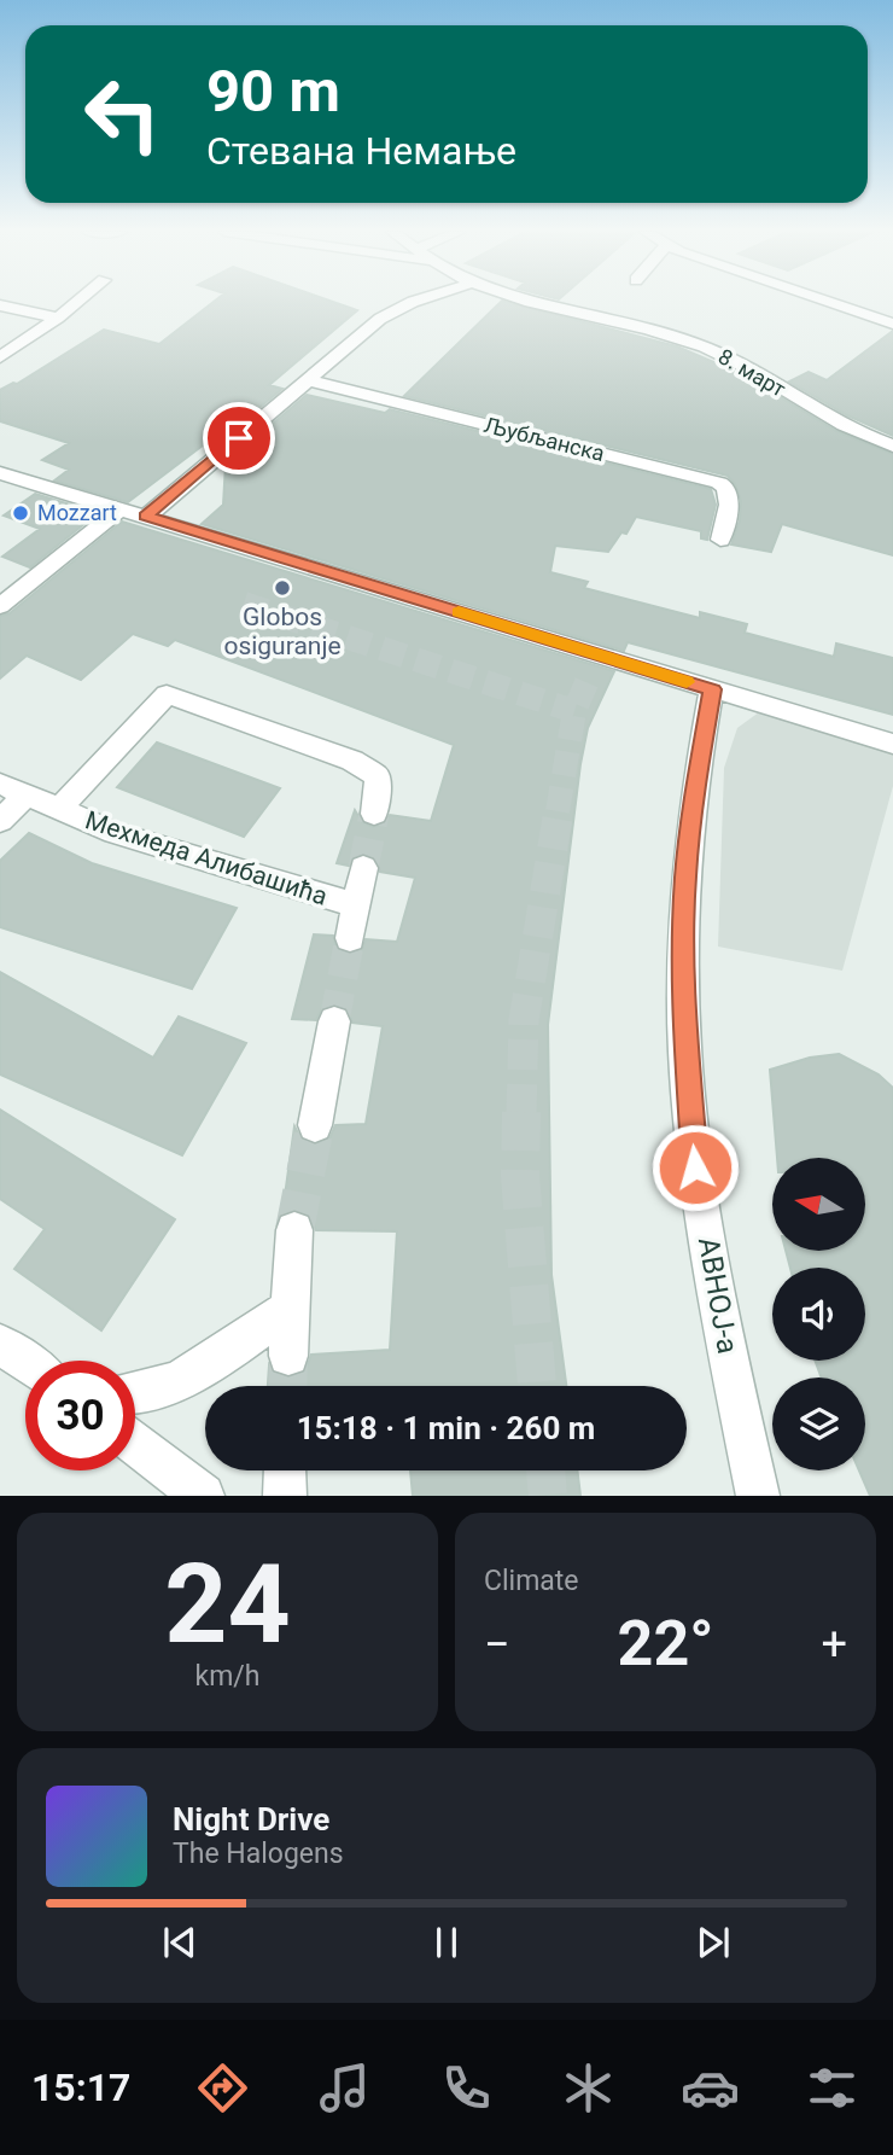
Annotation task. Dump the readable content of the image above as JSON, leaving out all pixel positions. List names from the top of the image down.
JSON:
{
  "streets": {
    "street": [
      "8. март",
      "Љубљанска",
      "Мехмеда Алибашића",
      "АВНОЈ-а"
    ]
  },
  "places": ["Mozzart", "Globos osiguranje"],
  "north": "left",
  "page": {
    "turn": ["90 m", "Стевана Немање"],
    "limit": "30",
    "trip": "15:18 · 1 min · 260 m",
    "tile": [
      ["24", "km/h"],
      "Climate"
    ],
    "heat": ["−", "22°", "+"],
    "song": ["Night Drive", "The Halogens"],
    "tabs": "15:17"
  }
}
